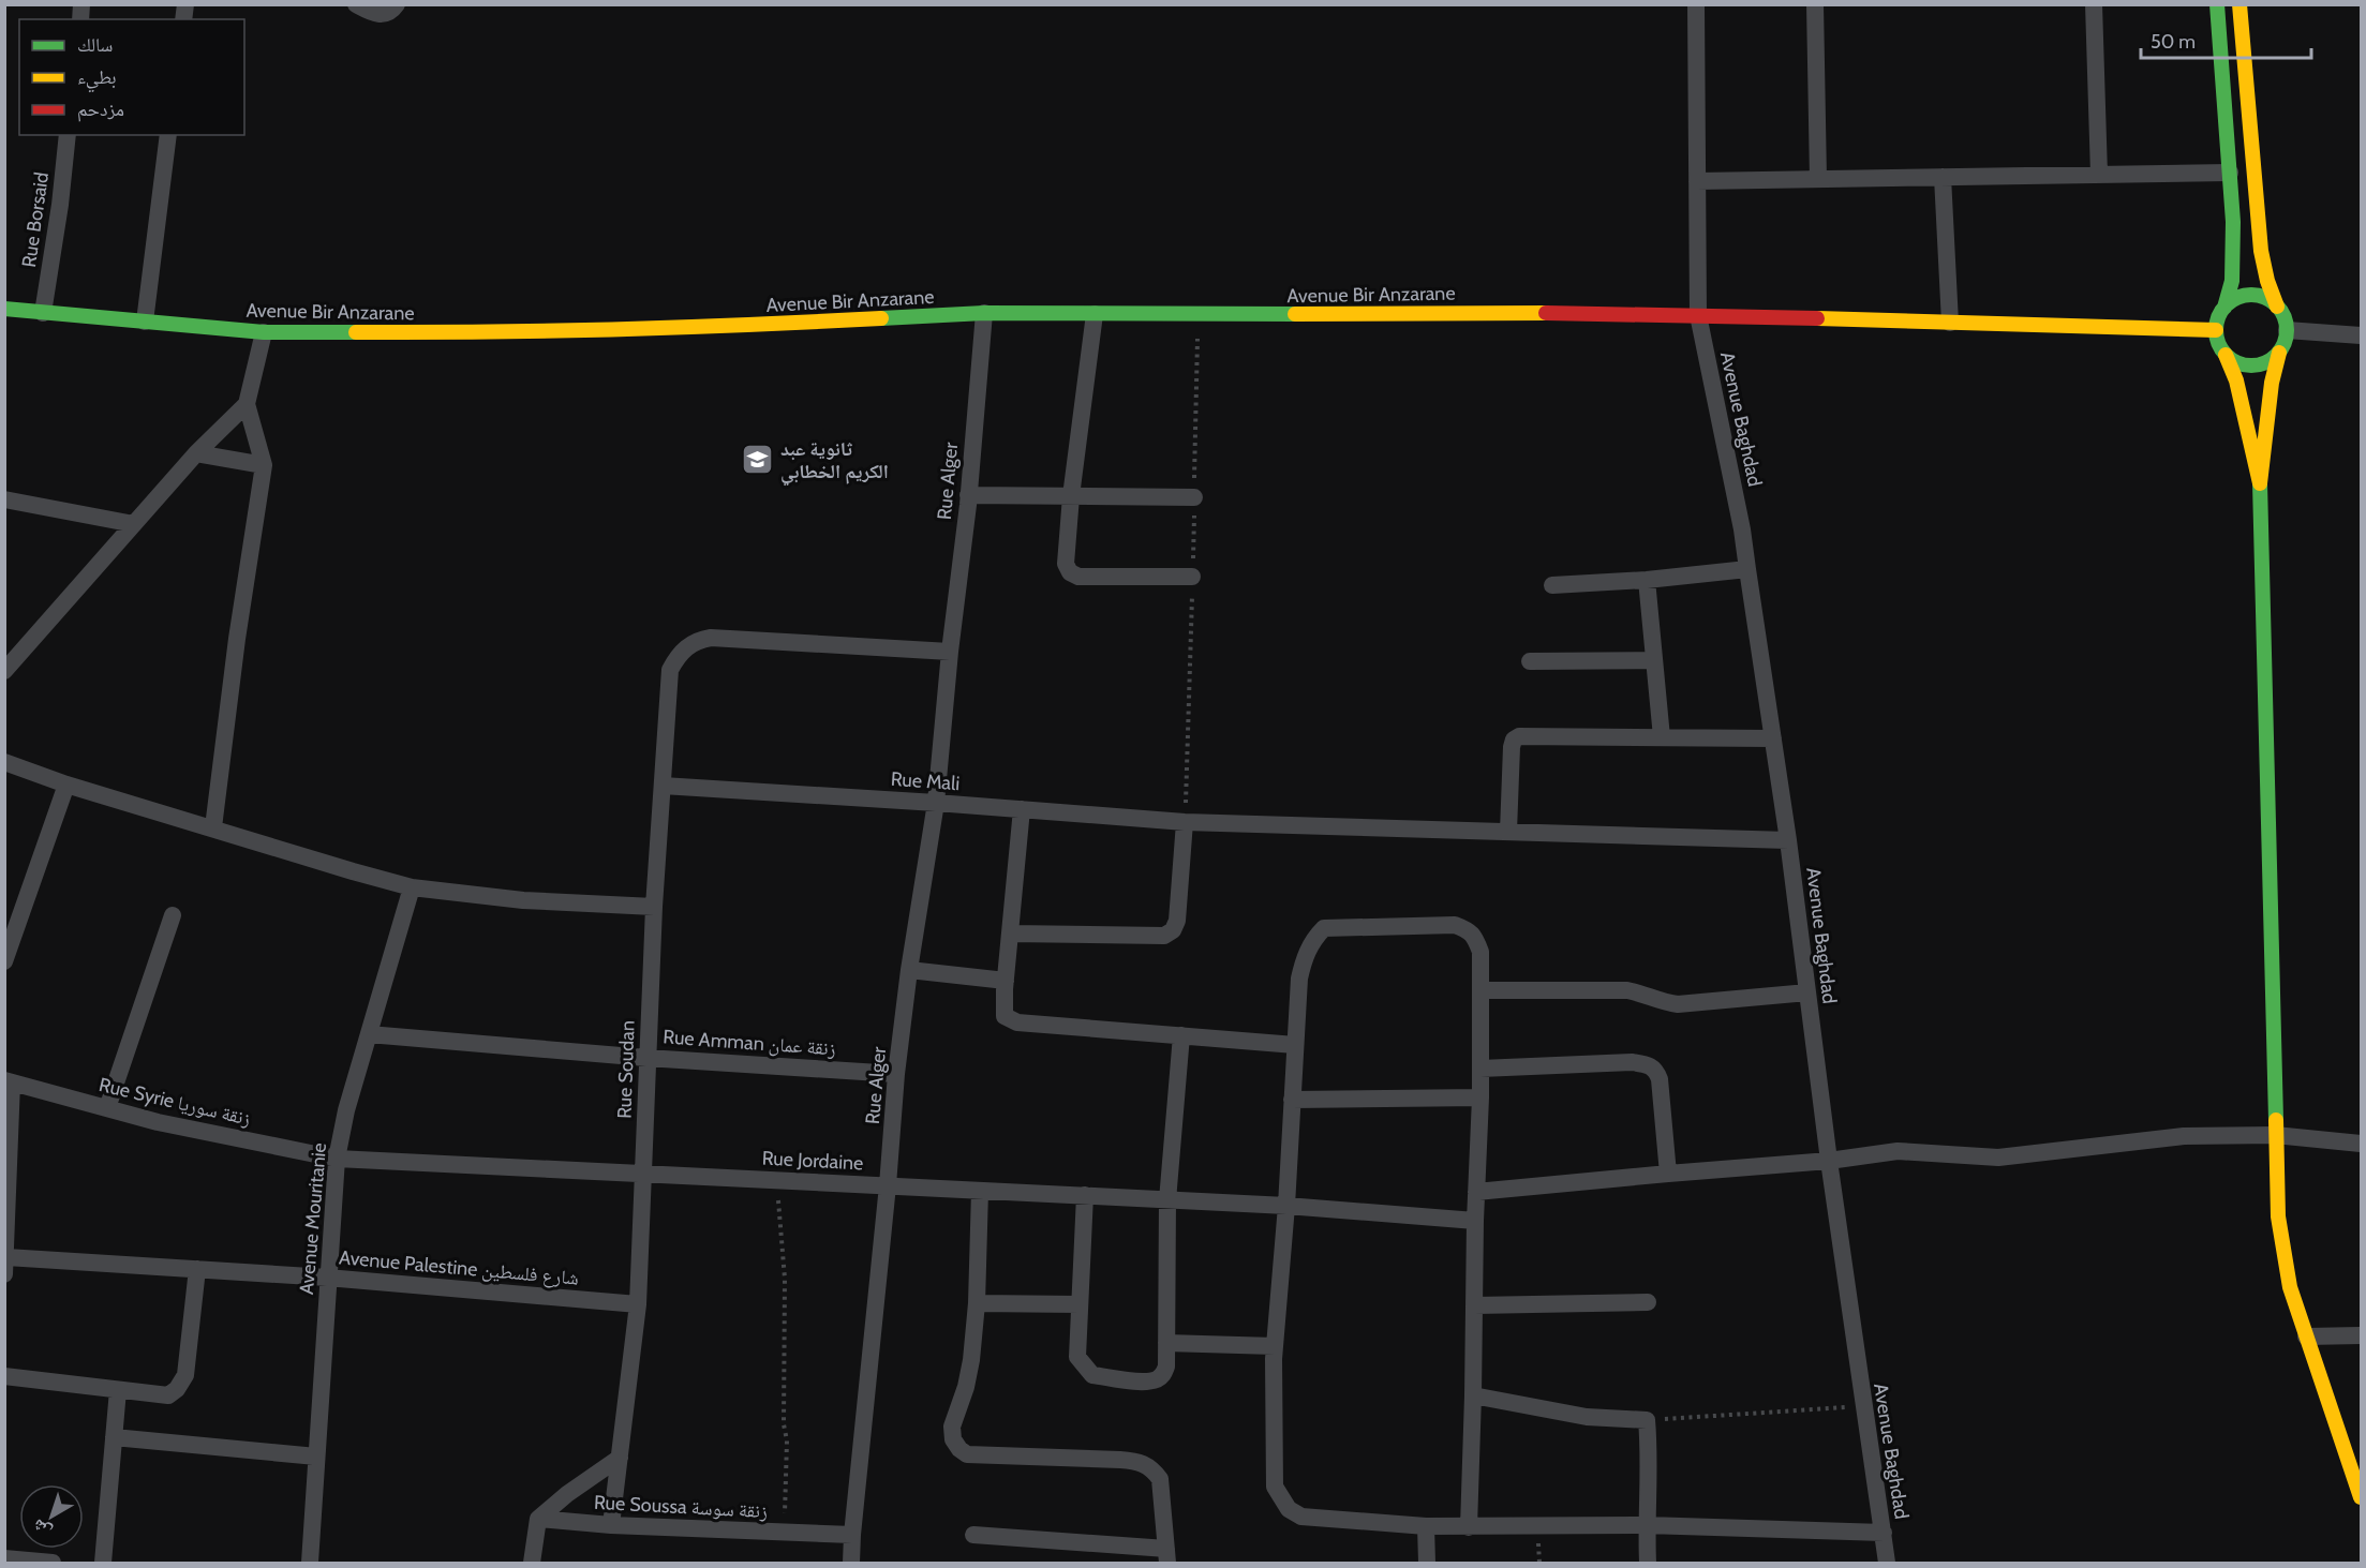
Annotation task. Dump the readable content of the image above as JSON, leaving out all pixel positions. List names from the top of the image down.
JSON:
{
  "streets": {
    "street": [
      "Rue Borsaid",
      "Avenue Bir Anzarane",
      "Avenue Baghdad",
      "Rue Alger",
      "Rue Mali",
      "Rue Amman زنقة عمان",
      "Rue Soudan",
      "Rue Syrie زنقة سوريا",
      "Rue Jordaine",
      "Avenue Mouritanie",
      "Avenue Palestine شارع فلسطين",
      "Rue Soussa زنقة سوسة"
    ]
  },
  "crossings": [
    ["Rue Borsaid", "Avenue Bir Anzarane"],
    ["Avenue Bir Anzarane", "Avenue Baghdad"],
    ["Avenue Bir Anzarane", "Rue Alger"],
    ["Avenue Baghdad", "Rue Mali"],
    ["Rue Alger", "Rue Mali"],
    ["Rue Alger", "Rue Amman زنقة عمان"],
    ["Rue Alger", "Rue Soudan"],
    ["Rue Alger", "Rue Jordaine"],
    ["Rue Alger", "Rue Soussa زنقة سوسة"],
    ["Rue Mali", "Rue Soudan"],
    ["Rue Amman زنقة عمان", "Rue Soudan"],
    ["Rue Amman زنقة عمان", "Avenue Mouritanie"],
    ["Rue Soudan", "Rue Jordaine"],
    ["Rue Soudan", "Avenue Palestine شارع فلسطين"],
    ["Rue Soudan", "Rue Soussa زنقة سوسة"],
    ["Rue Syrie زنقة سوريا", "Rue Jordaine"],
    ["Rue Syrie زنقة سوريا", "Avenue Mouritanie"],
    ["Rue Jordaine", "Avenue Mouritanie"],
    ["Avenue Mouritanie", "Avenue Palestine شارع فلسطين"]
  ],
  "places": {
    "school or university": ["ثانوية عبد الكريم الخطابي"]
  },
  "legend": ["سالك", "بطيء", "مزدحم"],
  "scale_bar": "50 m",
  "north": "bottom left"
}
